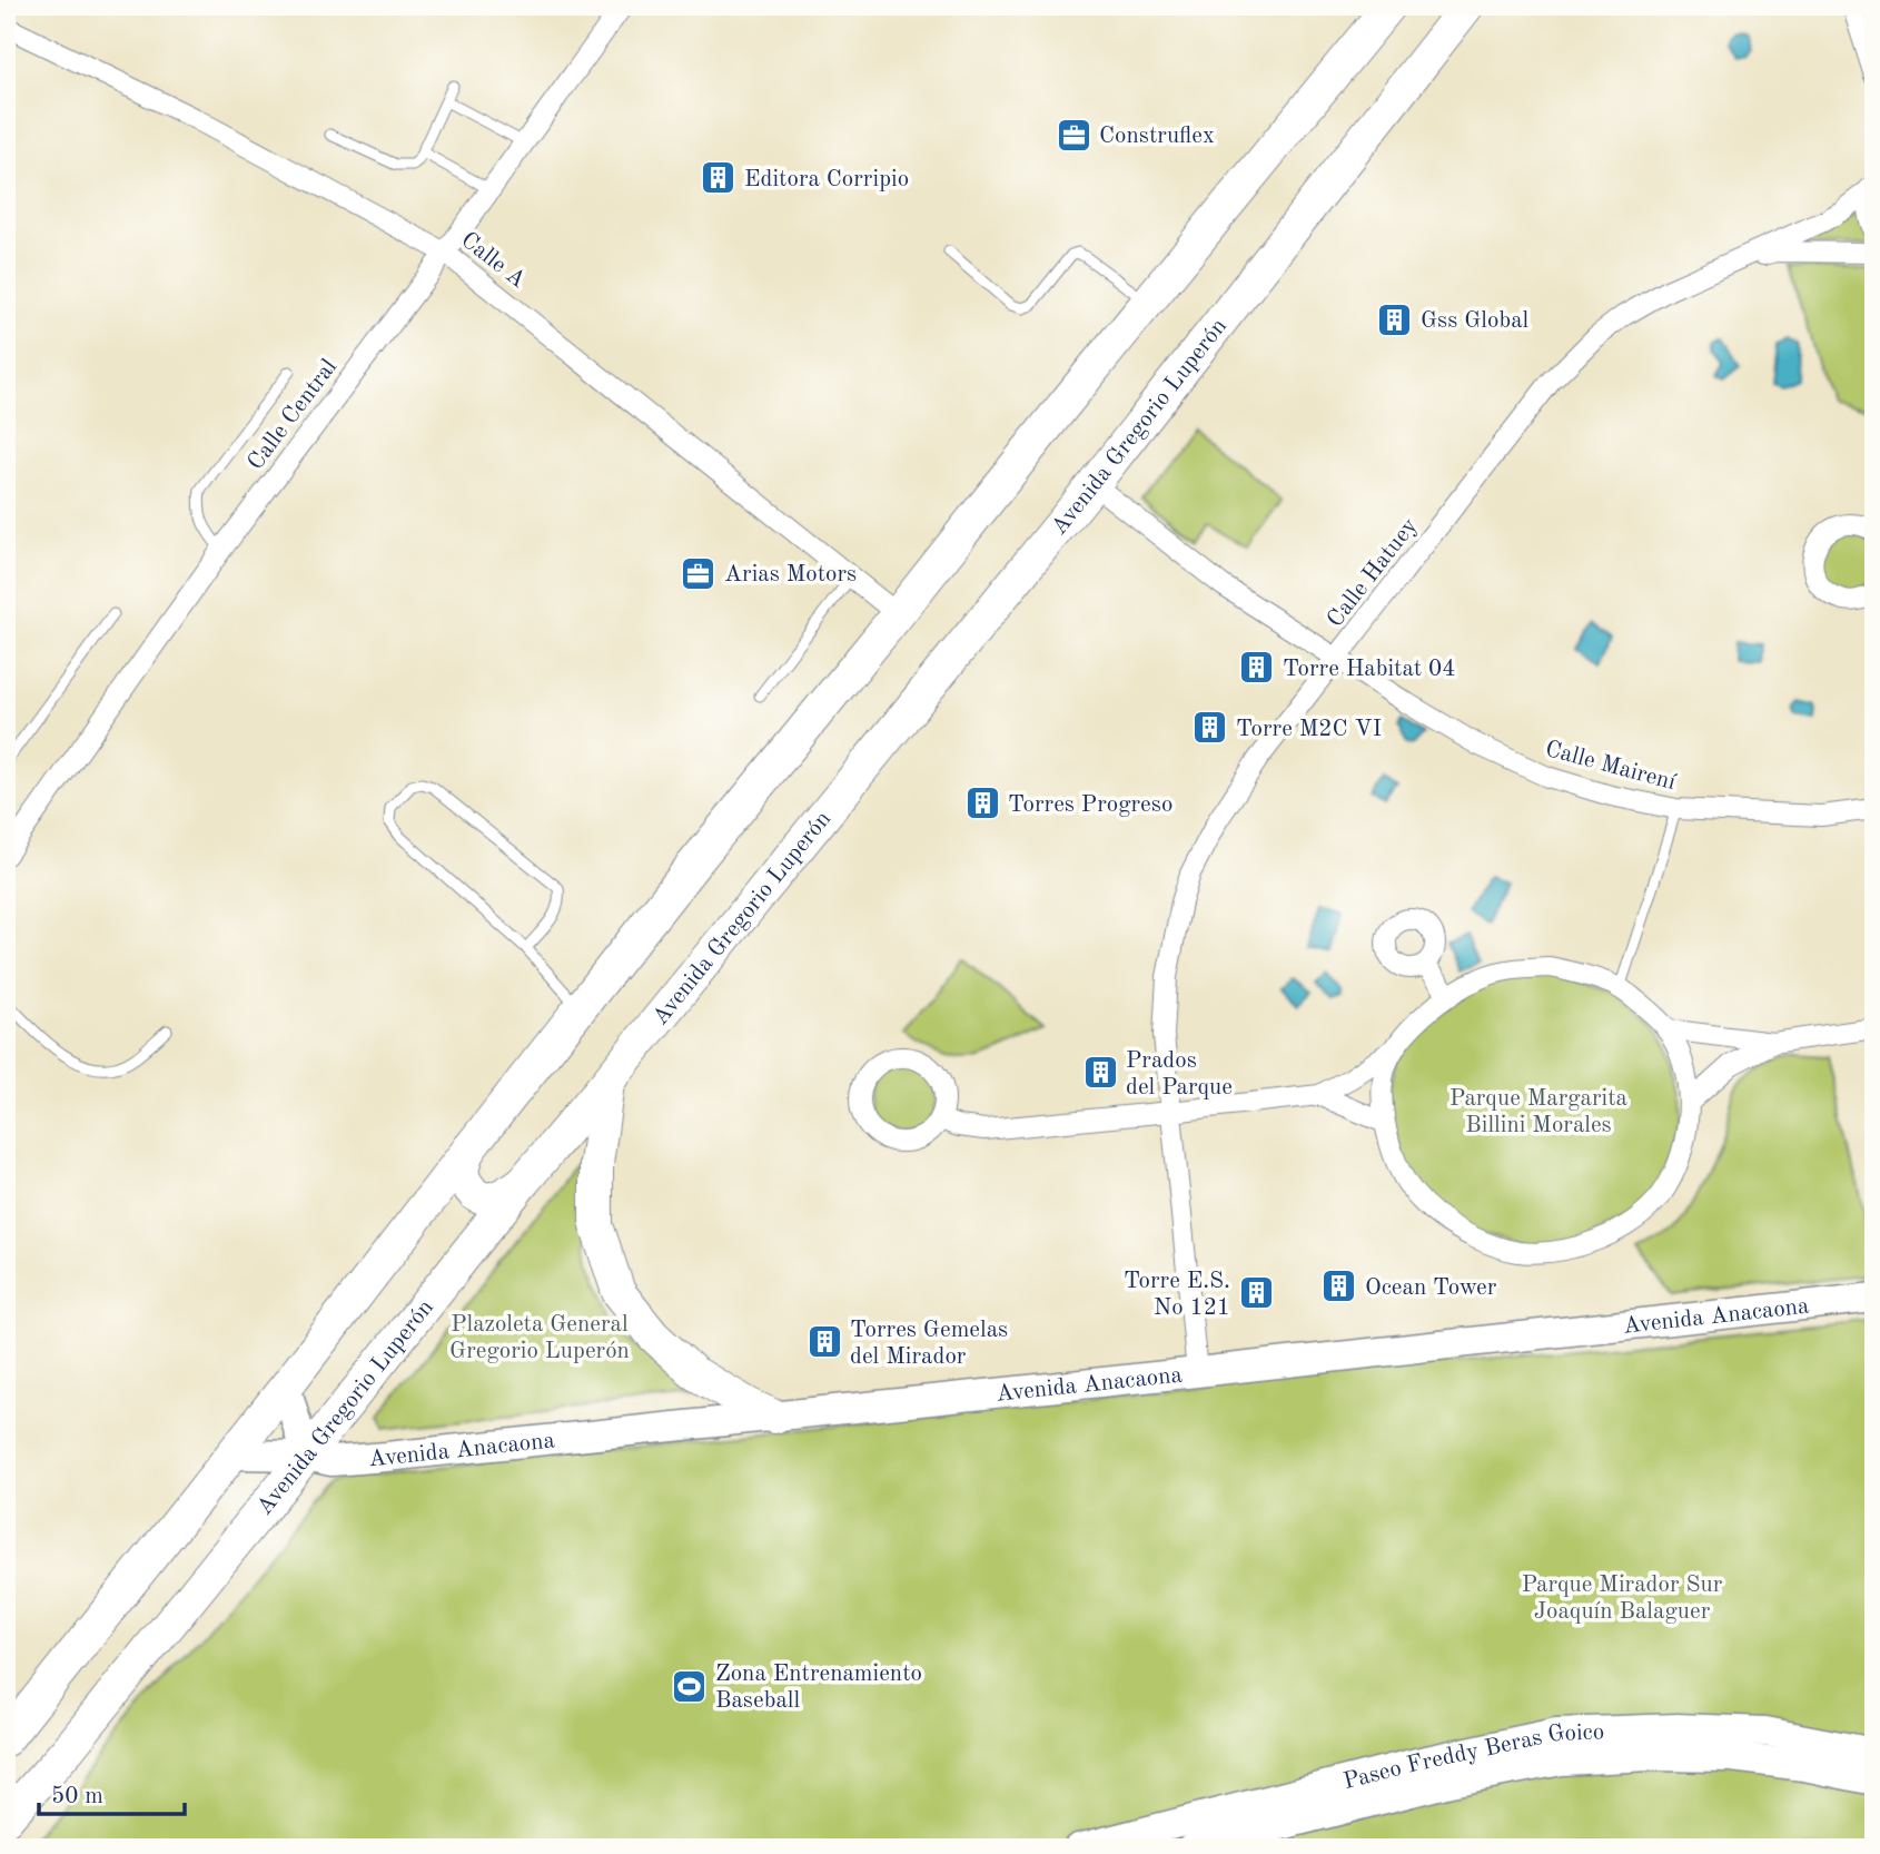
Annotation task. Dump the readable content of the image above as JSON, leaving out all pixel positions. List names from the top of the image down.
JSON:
{
  "streets": {
    "main road": ["Avenida Gregorio Luperón", "Avenida Anacaona", "Paseo Freddy Beras Goico"],
    "street": [
      "Calle A",
      "Calle Central",
      "Calle Hatuey",
      "Calle Mairení"
    ]
  },
  "crossings": [
    ["Calle A", "Calle Central"],
    ["Avenida Gregorio Luperón", "Calle Mairení"],
    ["Avenida Gregorio Luperón", "Avenida Anacaona"],
    ["Calle Hatuey", "Calle Mairení"],
    ["Calle Hatuey", "Avenida Anacaona"]
  ],
  "parks": ["Parque Margarita Billini Morales", "Plazoleta General Gregorio Luperón", "Parque Mirador Sur Joaquín Balaguer"],
  "places": {
    "office": ["Construflex", "Arias Motors"],
    "building": [
      "Editora Corripio",
      "Gss Global",
      "Torre Habitat 04",
      "Torre M2C VI",
      "Torres Progreso",
      "Prados del Parque",
      "Ocean Tower",
      "Torre E.S. No 121",
      "Torres Gemelas del Mirador"
    ],
    "sports": ["Zona Entrenamiento Baseball"]
  },
  "scale_bar": "50 m"
}
